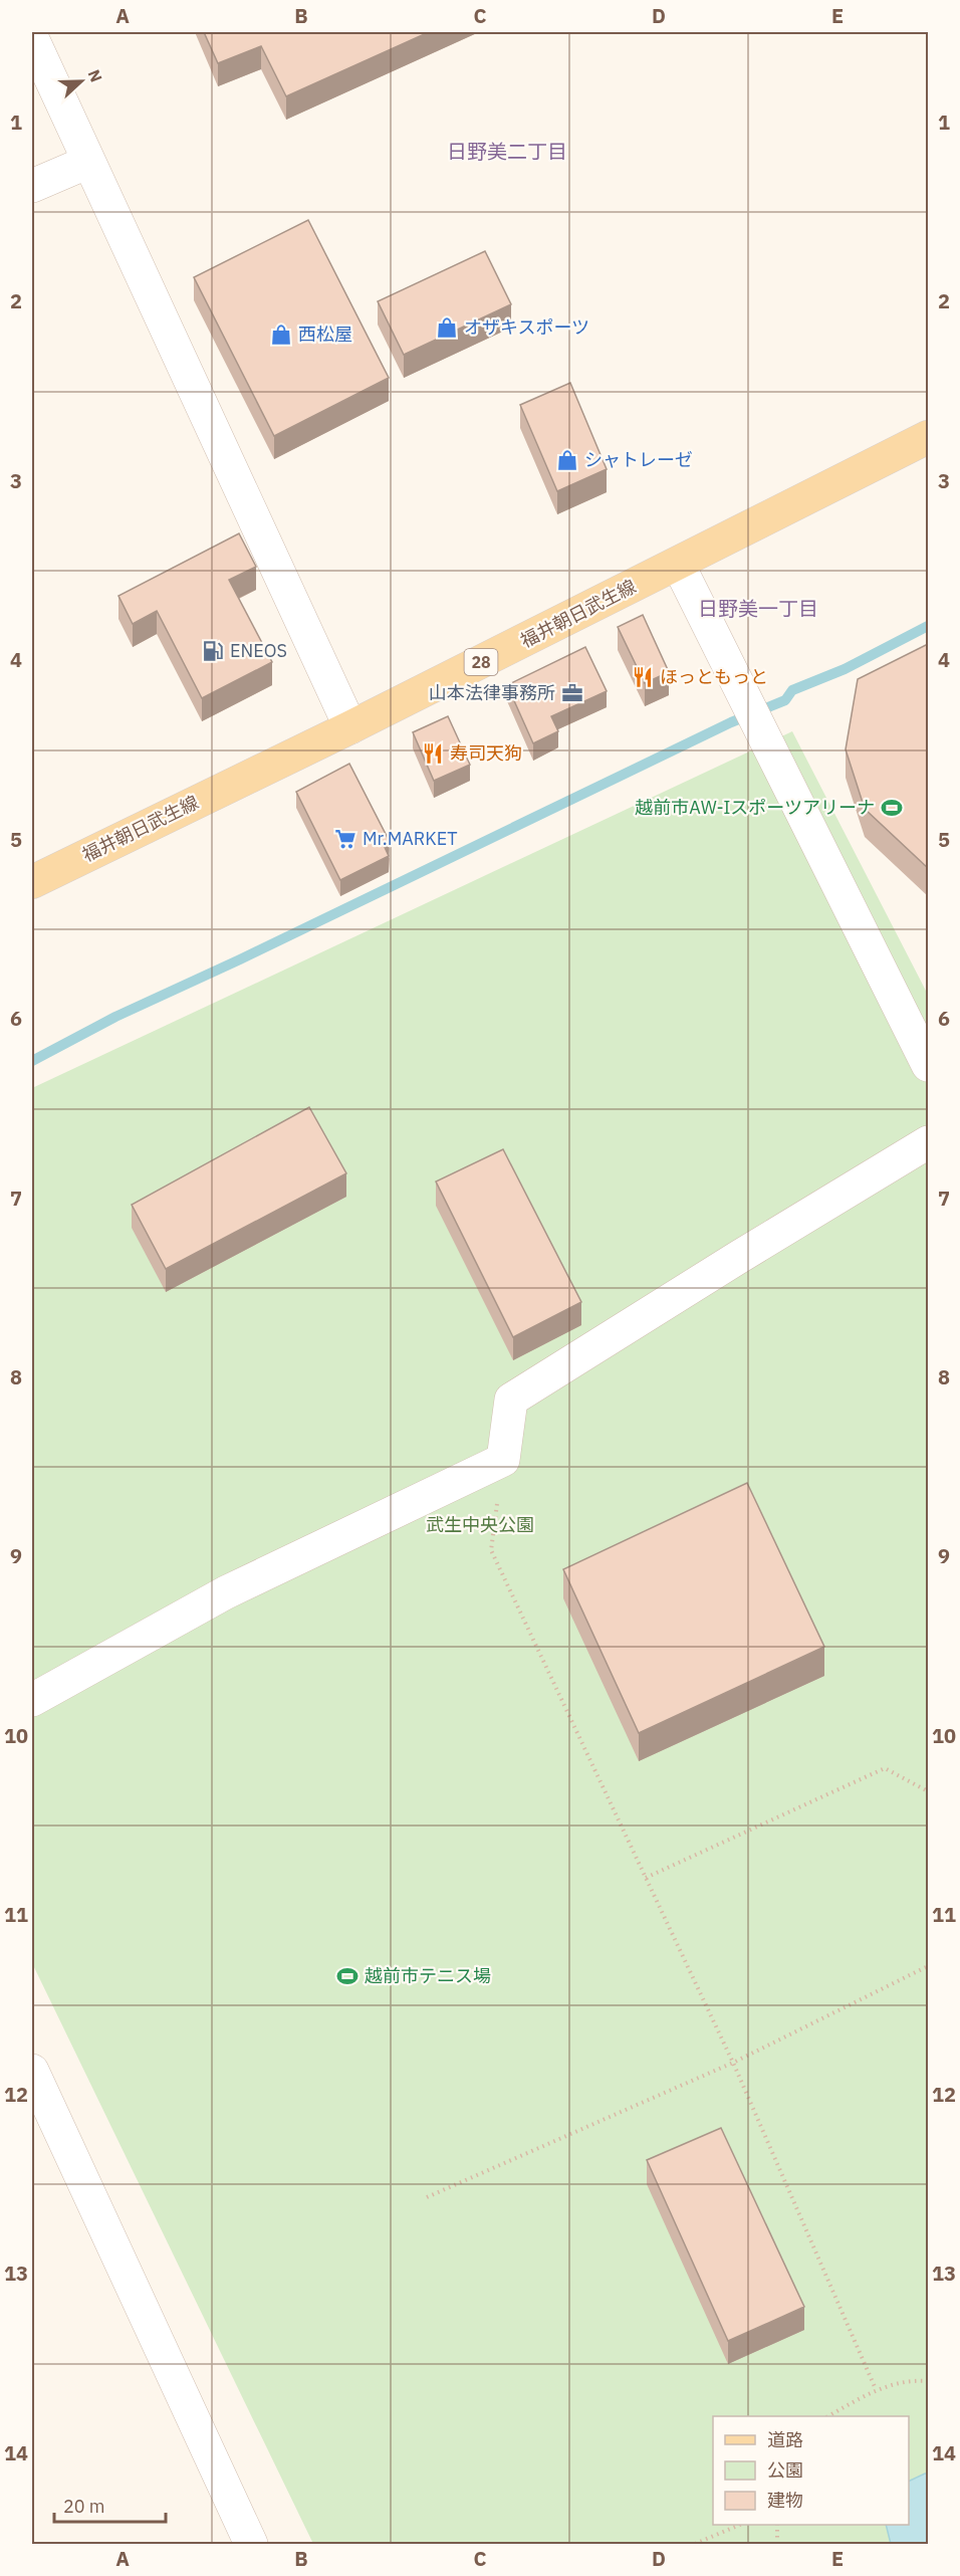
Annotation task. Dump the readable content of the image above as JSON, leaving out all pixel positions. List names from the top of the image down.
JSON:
{
  "streets": {
    "main road": ["福井朝日武生線", "28"]
  },
  "districts": ["日野美二丁目", "日野美一丁目"],
  "parks": ["武生中央公園"],
  "places": {
    "shop": ["オザキスポーツ", "西松屋", "シャトレーゼ"],
    "fuel station": ["ENEOS"],
    "restaurant": ["ほっともっと", "寿司天狗"],
    "office": ["山本法律事務所"],
    "sports": ["越前市AW-Iスポーツアリーナ", "越前市テニス場"],
    "supermarket": ["Mr.MARKET"]
  },
  "legend": ["道路", "公園", "建物"],
  "scale_bar": "20 m",
  "north": "right",
  "grid": {
    "columns": [
      "A",
      "B",
      "C",
      "D",
      "E"
    ],
    "rows": [
      "1",
      "2",
      "3",
      "4",
      "5",
      "6",
      "7",
      "8",
      "9",
      "10",
      "11",
      "12",
      "13",
      "14"
    ]
  }
}
